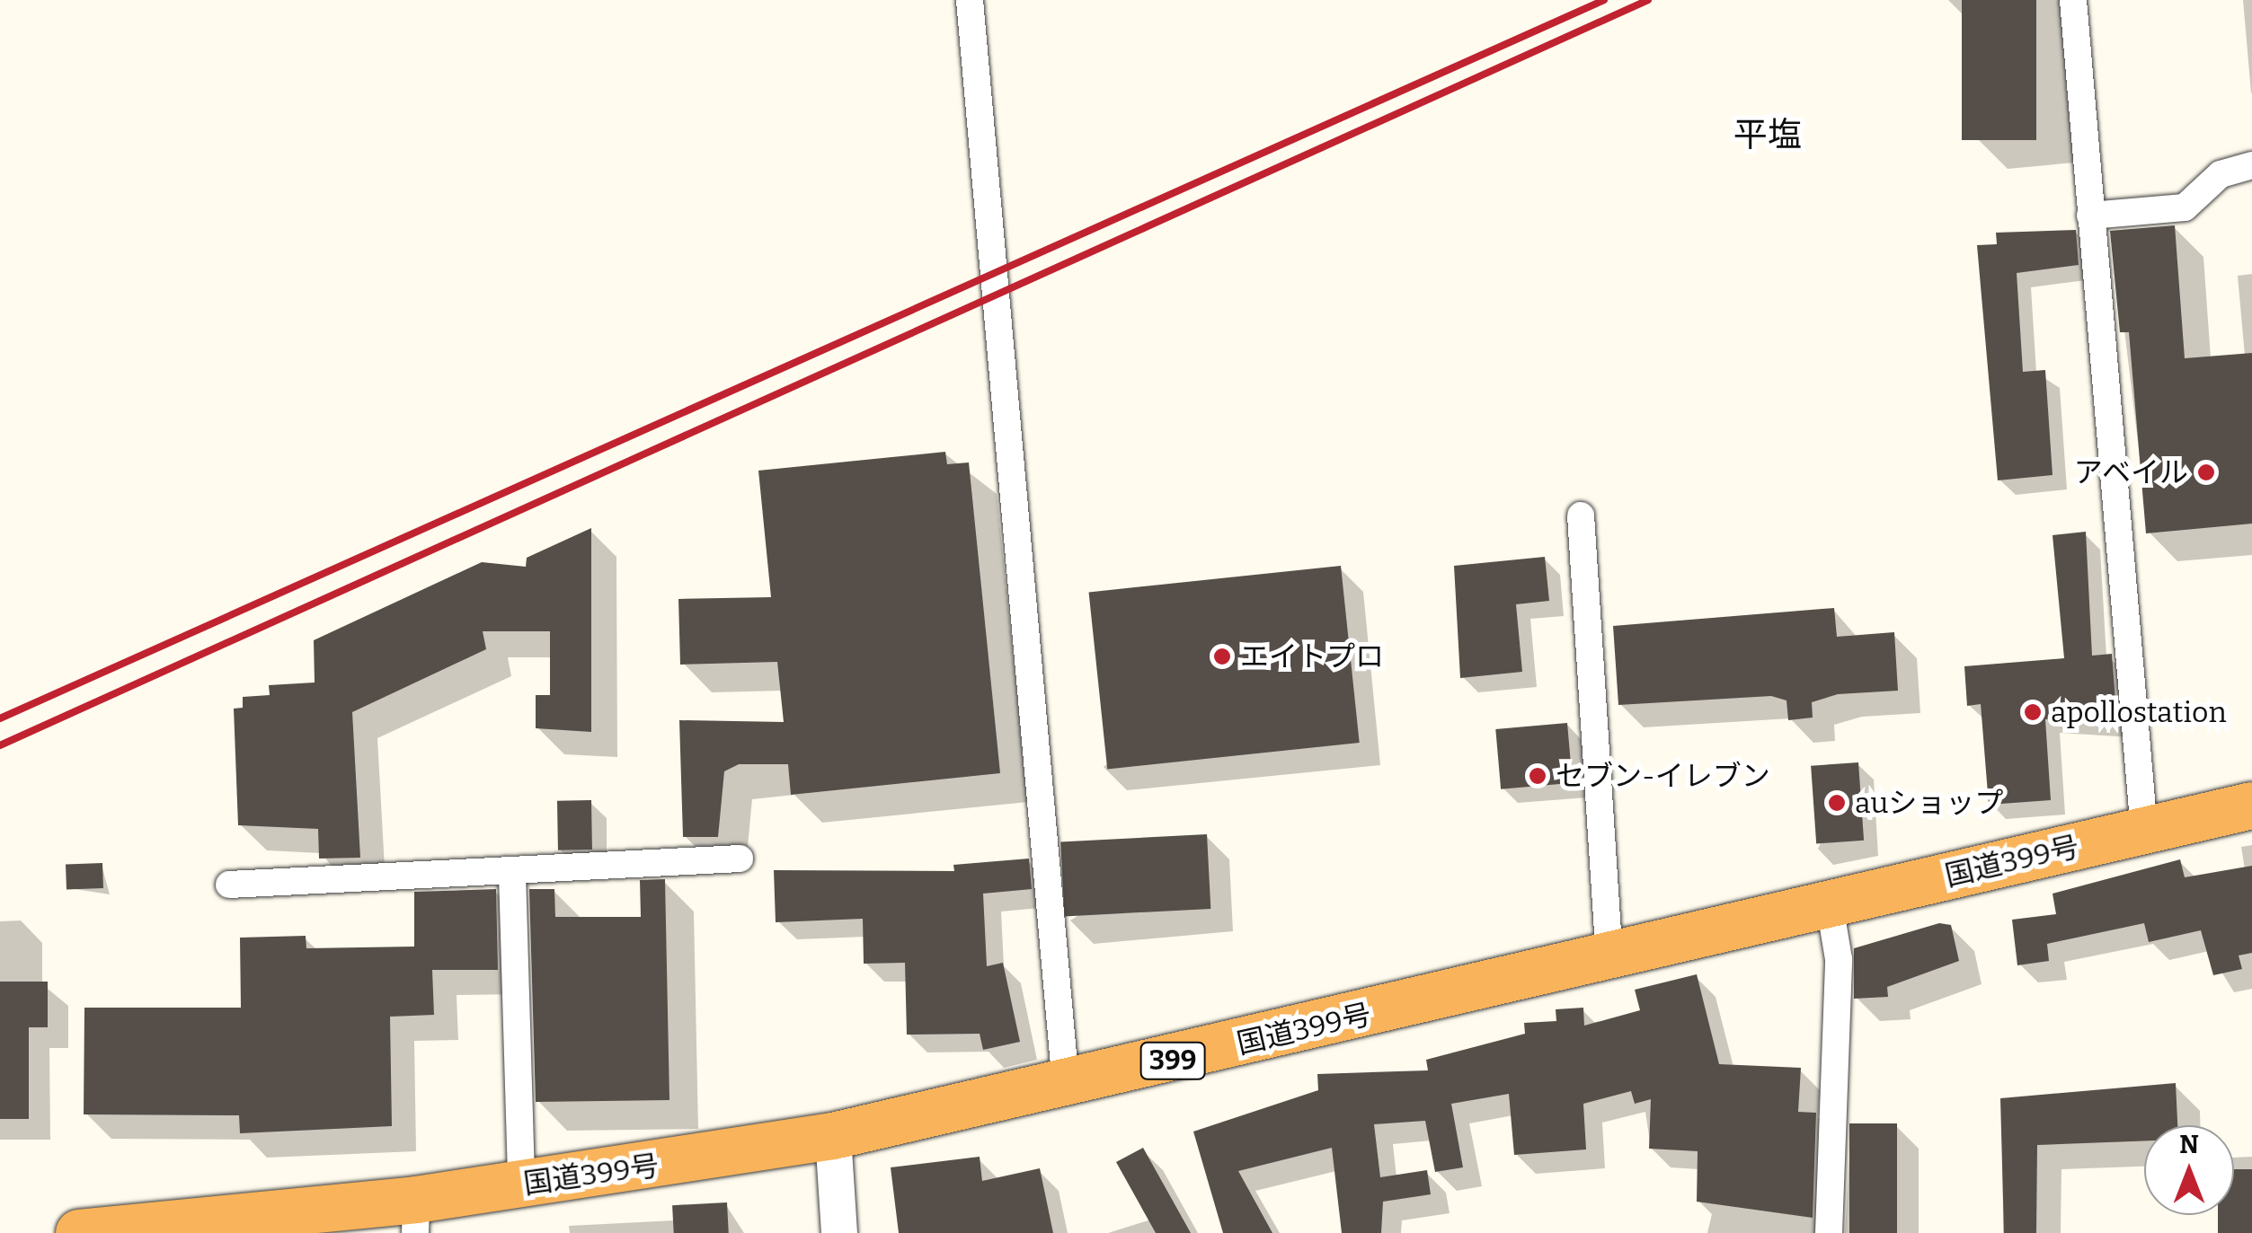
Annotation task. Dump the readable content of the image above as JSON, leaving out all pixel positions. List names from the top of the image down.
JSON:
{
  "streets": {
    "highway": ["国道399号", "399"]
  },
  "districts": ["平塩"],
  "places": [
    "アベイル",
    "エイトプロ",
    "apollostation",
    "セブン-イレブン",
    "auショップ"
  ],
  "north": "top"
}
